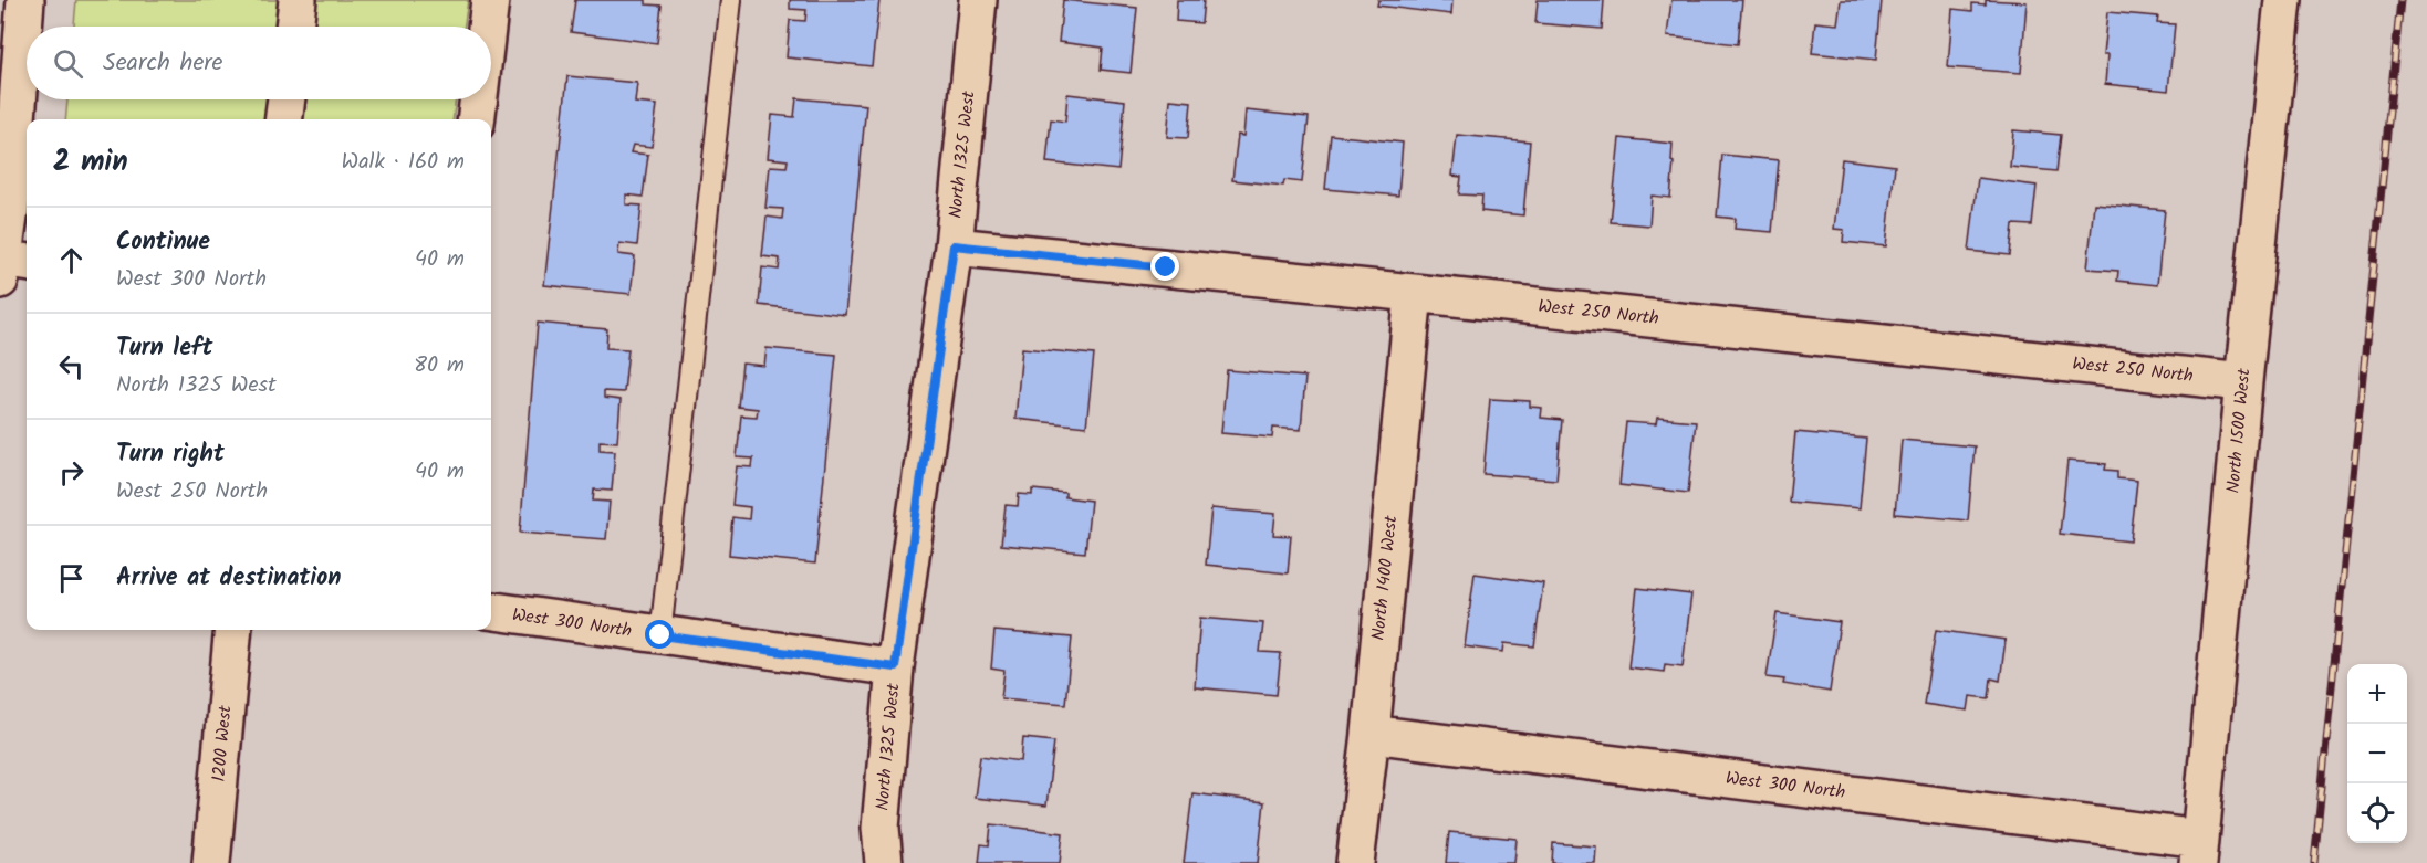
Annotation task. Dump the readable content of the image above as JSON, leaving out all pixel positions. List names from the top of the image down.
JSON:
{
  "streets": {
    "street": [
      "North 1325 West",
      "West 250 North",
      "North 1500 West",
      "North 1400 West",
      "West 300 North",
      "1200 West"
    ]
  },
  "crossings": [
    ["North 1325 West", "West 250 North"],
    ["North 1325 West", "West 300 North"],
    ["West 250 North", "North 1500 West"],
    ["West 250 North", "North 1400 West"],
    ["North 1500 West", "West 300 North"],
    ["North 1400 West", "West 300 North"]
  ],
  "page": {
    "search": "Search here",
    "heading": ["2 min", "Walk · 160 m"],
    "list": [
      ["Continue", "West 300 North", "40 m"],
      ["Turn left", "North 1325 West", "80 m"],
      ["Turn right", "West 250 North", "40 m"],
      "Arrive at destination"
    ],
    "map_buttons": ["+", "−"]
  }
}
